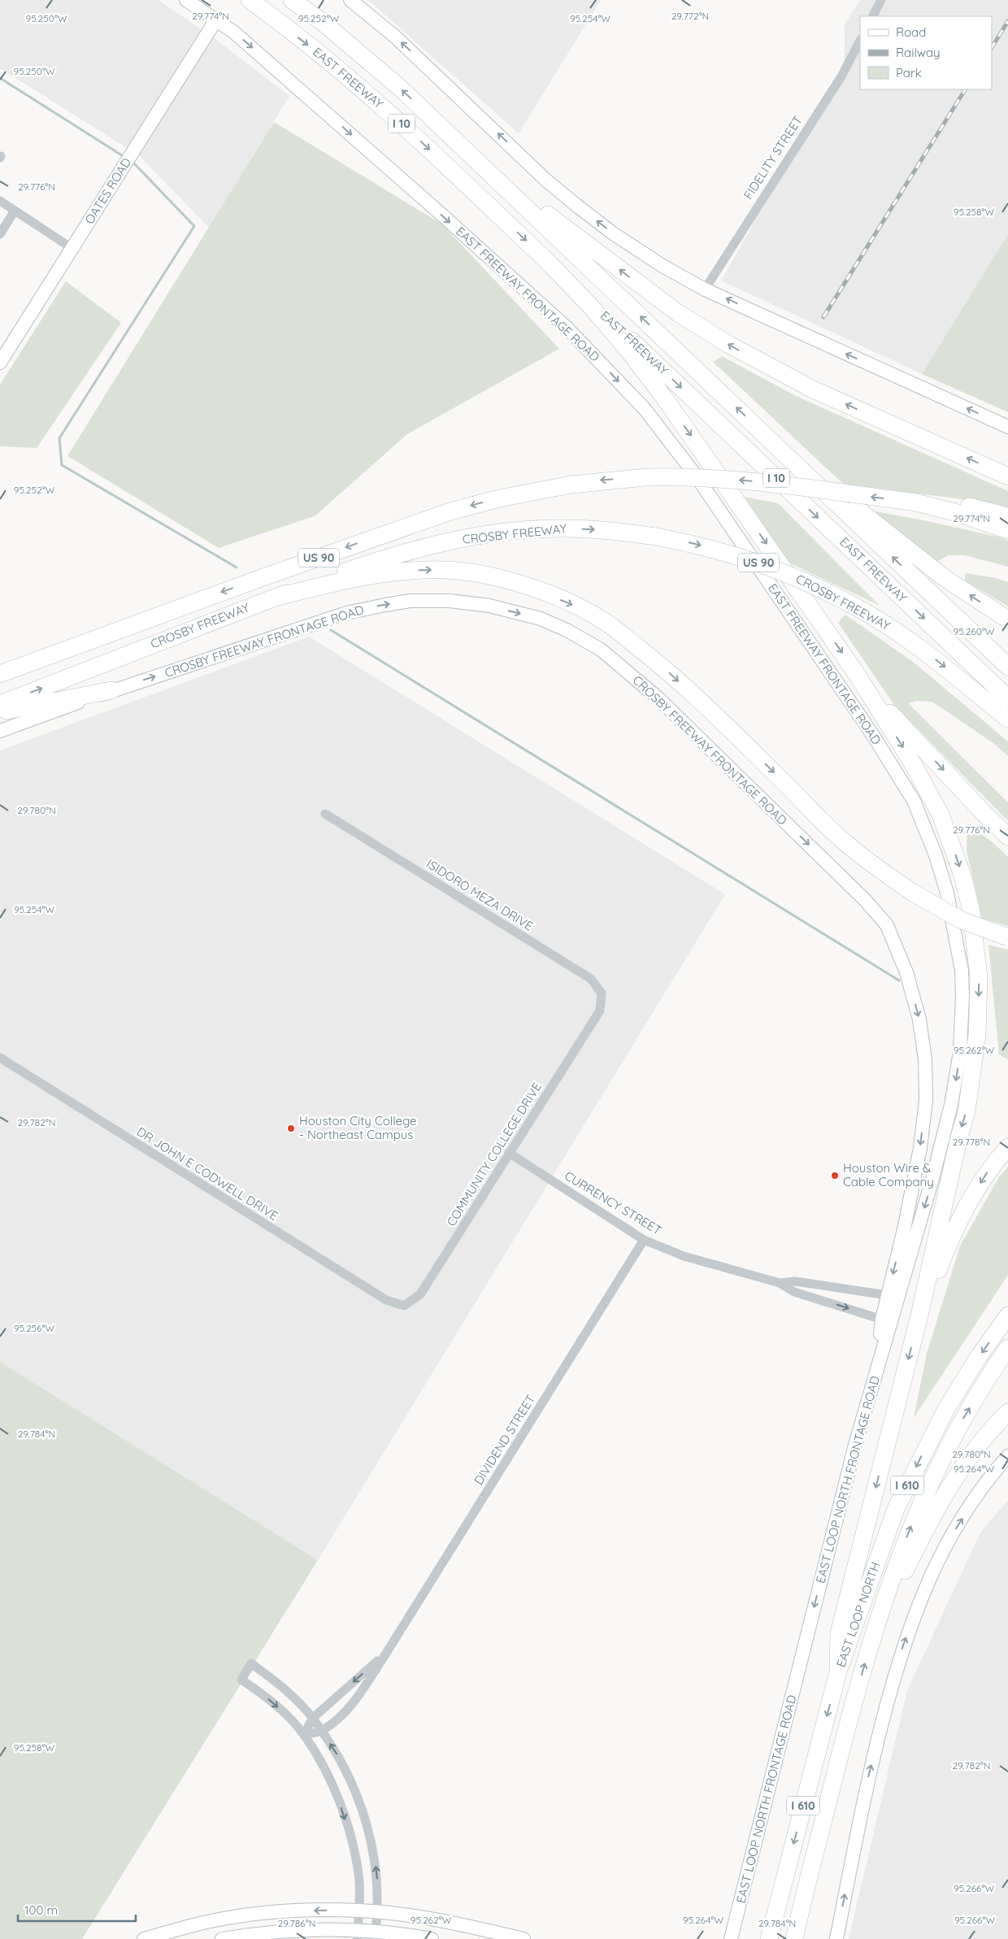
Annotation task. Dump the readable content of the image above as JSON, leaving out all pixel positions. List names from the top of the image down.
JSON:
{
  "streets": {
    "highway": [
      "EAST FREEWAY",
      "I 10",
      "CROSBY FREEWAY",
      "US 90",
      "I 610",
      "EAST LOOP NORTH"
    ],
    "main road": [
      "OATES ROAD",
      "EAST FREEWAY FRONTAGE ROAD",
      "CROSBY FREEWAY FRONTAGE ROAD",
      "EAST LOOP NORTH FRONTAGE ROAD"
    ],
    "street": [
      "FIDELITY STREET",
      "ISIDORO MEZA DRIVE",
      "COMMUNITY COLLEGE DRIVE",
      "DR JOHN E CODWELL DRIVE",
      "CURRENCY STREET",
      "DIVIDEND STREET"
    ]
  },
  "crossings": [
    ["OATES ROAD", "EAST FREEWAY FRONTAGE ROAD"],
    ["EAST FREEWAY FRONTAGE ROAD", "EAST LOOP NORTH FRONTAGE ROAD"],
    ["CROSBY FREEWAY FRONTAGE ROAD", "CURRENCY STREET"],
    ["CROSBY FREEWAY FRONTAGE ROAD", "EAST LOOP NORTH FRONTAGE ROAD"],
    ["ISIDORO MEZA DRIVE", "COMMUNITY COLLEGE DRIVE"],
    ["COMMUNITY COLLEGE DRIVE", "DR JOHN E CODWELL DRIVE"],
    ["COMMUNITY COLLEGE DRIVE", "CURRENCY STREET"],
    ["CURRENCY STREET", "DIVIDEND STREET"]
  ],
  "places": ["Houston City College - Northeast Campus", "Houston Wire & Cable Company"],
  "legend": ["Road", "Railway", "Park"],
  "scale_bar": "100 m",
  "coordinates": [
    "29.774°N",
    "29.772°N",
    "95.250°W",
    "95.252°W",
    "95.254°W",
    "29.776°N",
    "95.258°W",
    "95.260°W",
    "29.780°N",
    "95.262°W",
    "29.782°N",
    "29.778°N",
    "95.256°W",
    "29.784°N",
    "95.264°W",
    "95.266°W",
    "29.786°N"
  ]
}
